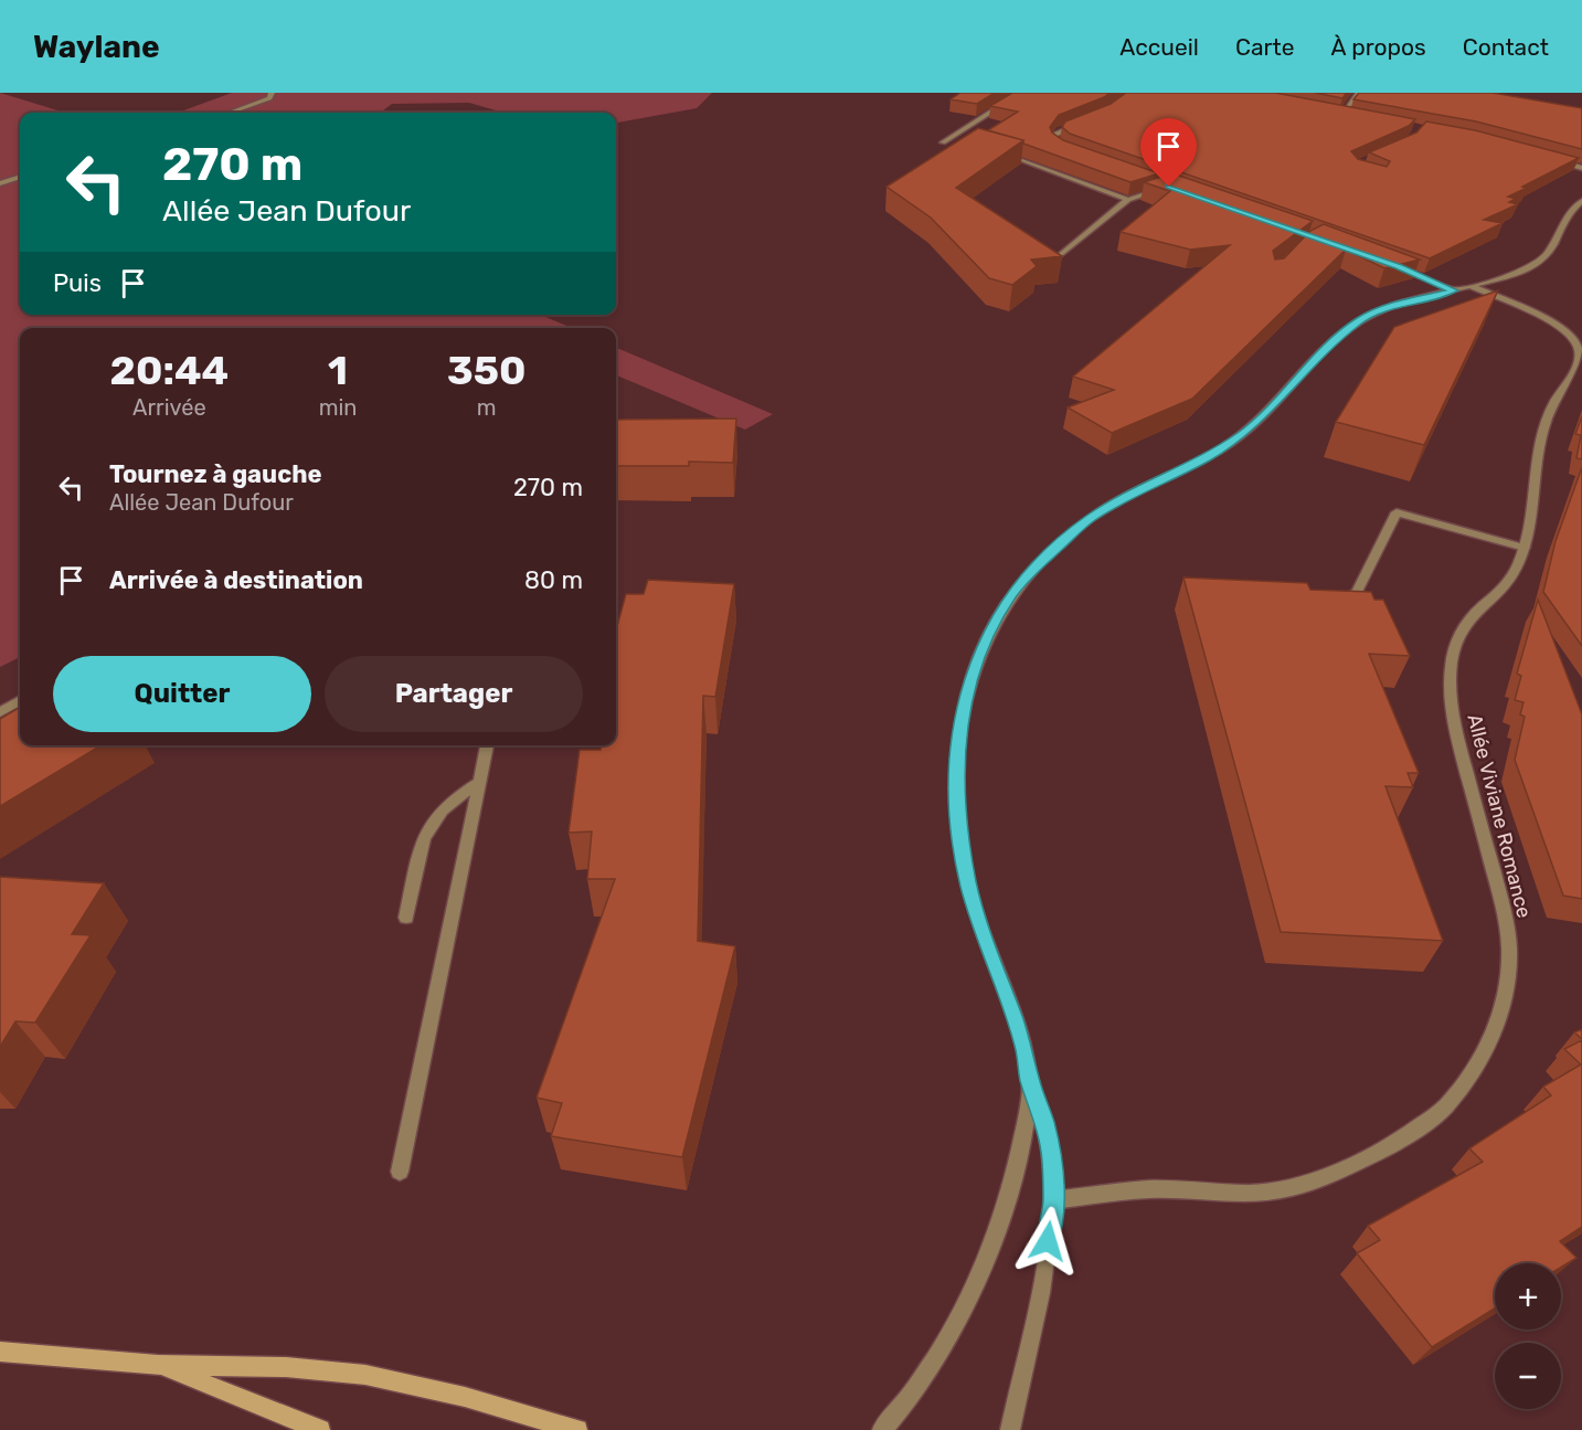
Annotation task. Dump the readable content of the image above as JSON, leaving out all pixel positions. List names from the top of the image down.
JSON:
{
  "streets": {
    "street": ["Allée Viviane Romance"]
  },
  "page": {
    "header": "Waylane",
    "nav": [
      "Accueil",
      "Carte",
      "À propos",
      "Contact"
    ],
    "turn": ["270 m", "Allée Jean Dufour"],
    "then": "Puis",
    "eta": [
      "20:44",
      "Arrivée",
      "1",
      "min",
      "350",
      "m"
    ],
    "list": [
      {
        "name": "Tournez à gauche",
        "note": "Allée Jean Dufour",
        "value": "270 m"
      },
      {
        "name": "Arrivée à destination",
        "value": "80 m"
      }
    ],
    "buttons": ["Quitter", "Partager"],
    "map_buttons": ["+", "−"]
  }
}
